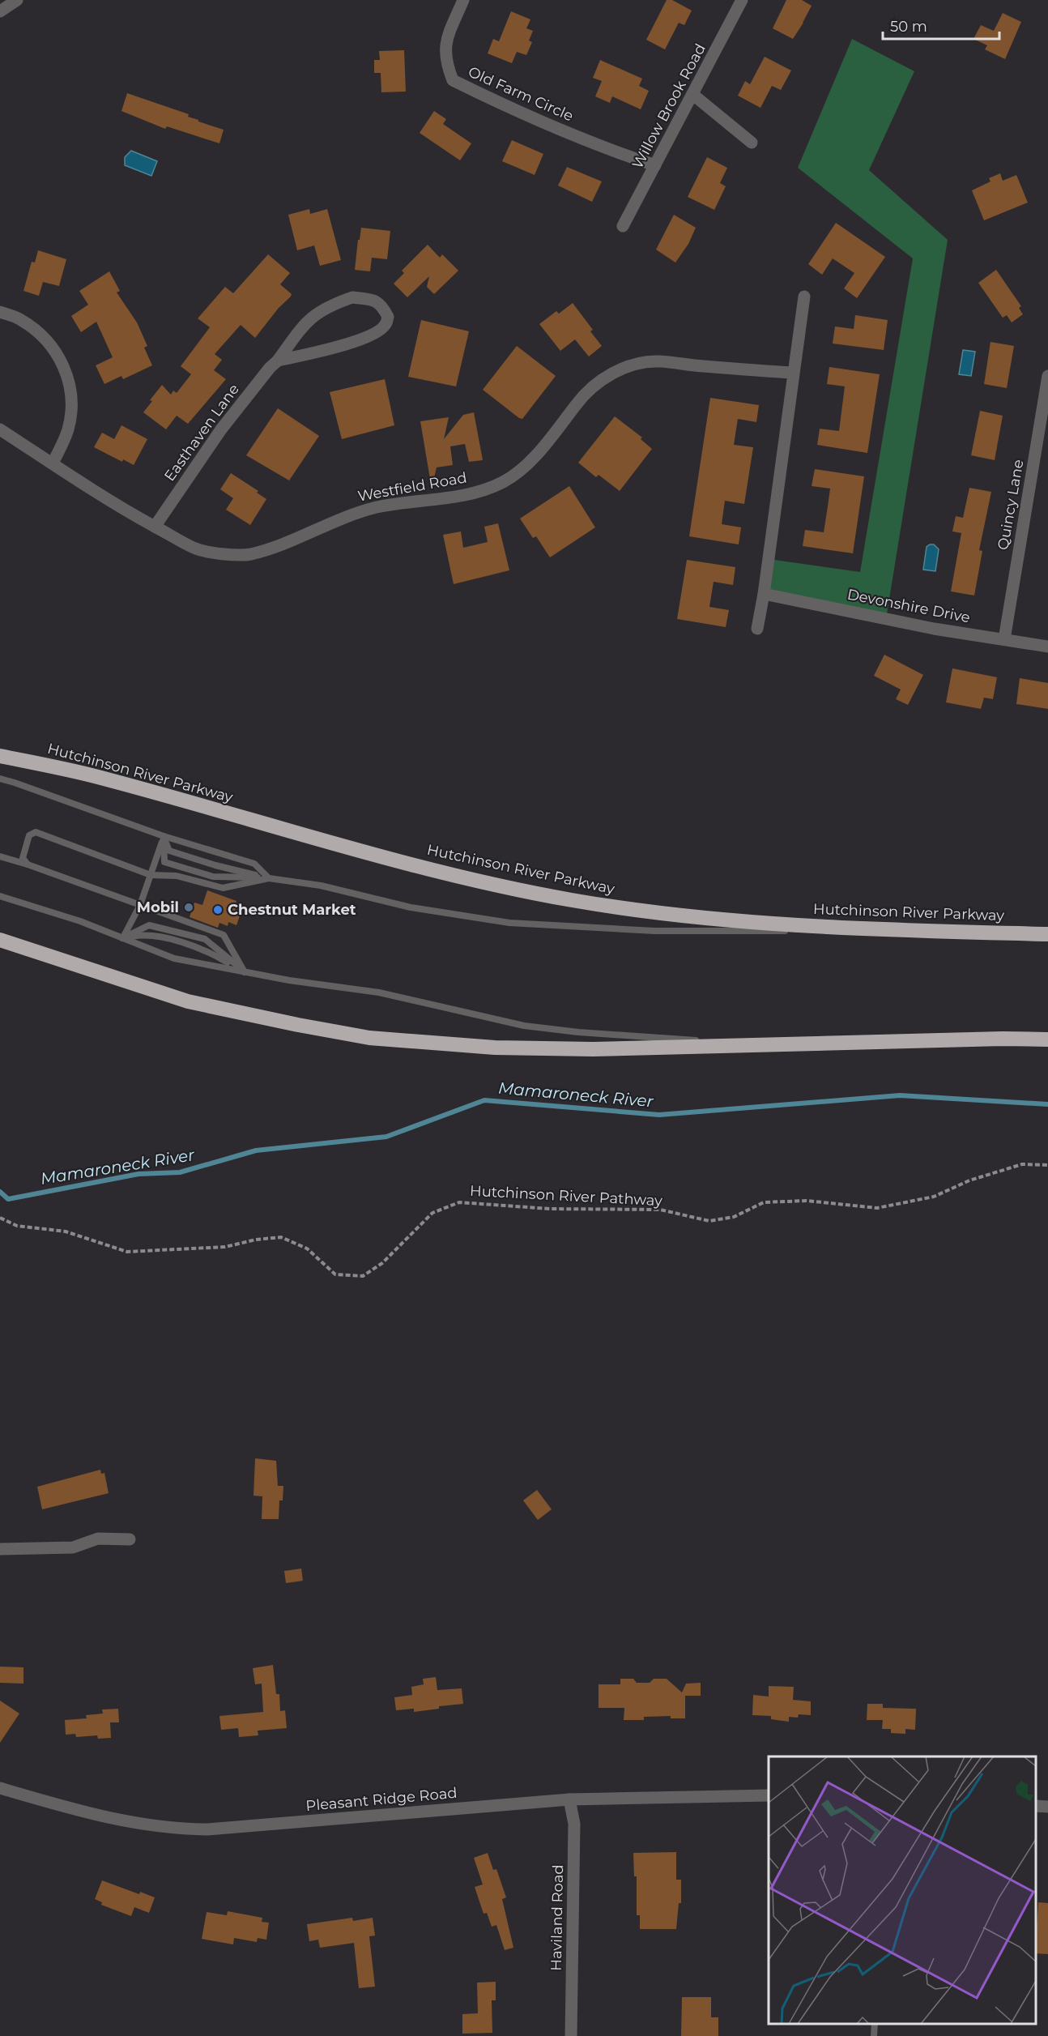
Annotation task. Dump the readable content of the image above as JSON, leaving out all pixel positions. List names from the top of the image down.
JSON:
{
  "streets": {
    "highway": ["Hutchinson River Parkway"],
    "street": [
      "Old Farm Circle",
      "Willow Brook Road",
      "Easthaven Lane",
      "Westfield Road",
      "Quincy Lane",
      "Devonshire Drive",
      "Pleasant Ridge Road",
      "Haviland Road"
    ],
    "path": ["Hutchinson River Pathway"]
  },
  "crossings": [
    ["Old Farm Circle", "Willow Brook Road"],
    ["Easthaven Lane", "Westfield Road"],
    ["Quincy Lane", "Devonshire Drive"],
    ["Pleasant Ridge Road", "Haviland Road"]
  ],
  "water": ["Mamaroneck River"],
  "places": ["Mobil", "Chestnut Market"],
  "scale_bar": "50 m"
}
